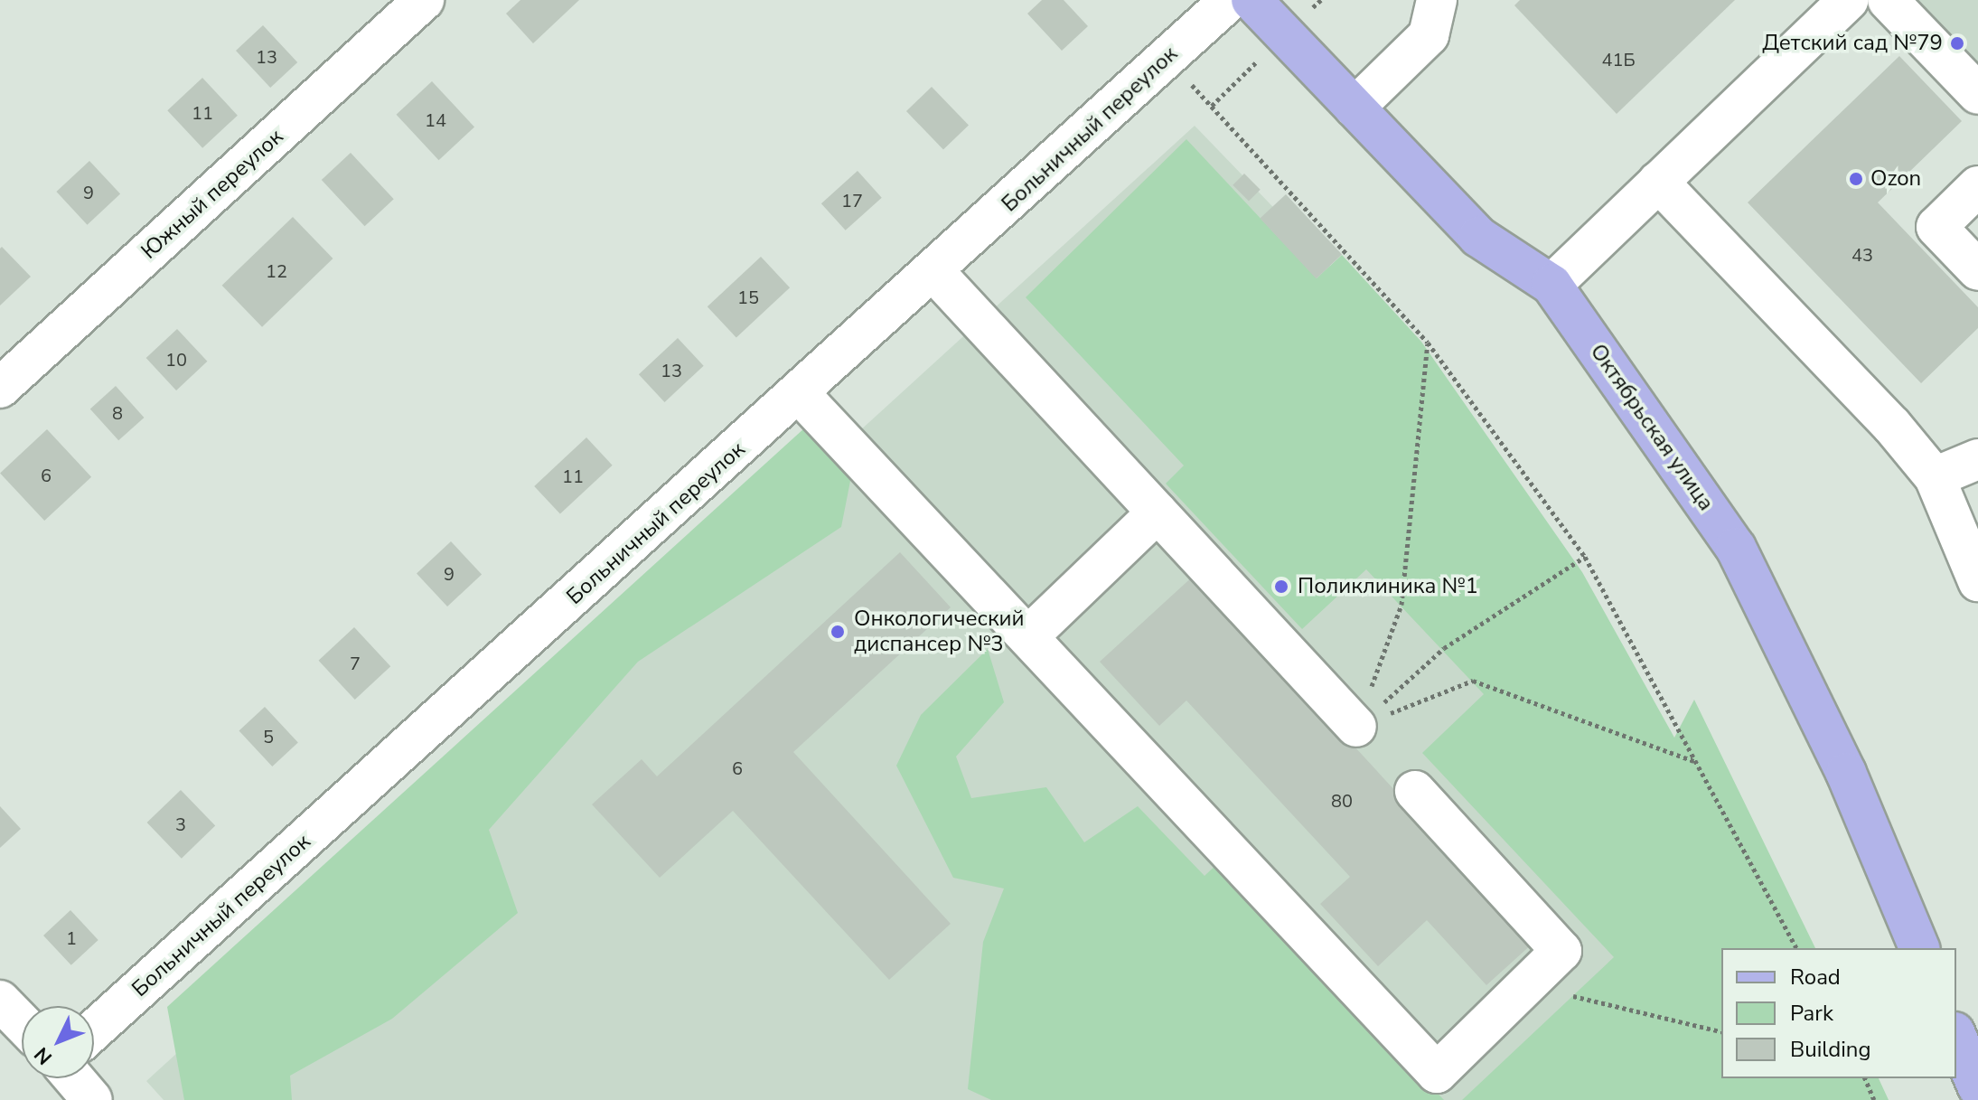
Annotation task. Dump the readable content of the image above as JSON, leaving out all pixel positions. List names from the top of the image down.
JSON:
{
  "streets": {
    "main road": ["Октябрьская улица"],
    "street": ["Больничный переулок", "Южный переулок"]
  },
  "places": [
    "Детский сад №79",
    "Ozon",
    "Поликлиника №1",
    "Онкологический диспансер №3"
  ],
  "house_numbers": [
    "13",
    "41Б",
    "11",
    "14",
    "9",
    "17",
    "43",
    "12",
    "15",
    "10",
    "13",
    "8",
    "6",
    "11",
    "9",
    "7",
    "5",
    "6",
    "80",
    "3",
    "1"
  ],
  "legend": ["Road", "Park", "Building"],
  "north": "bottom left"
}
